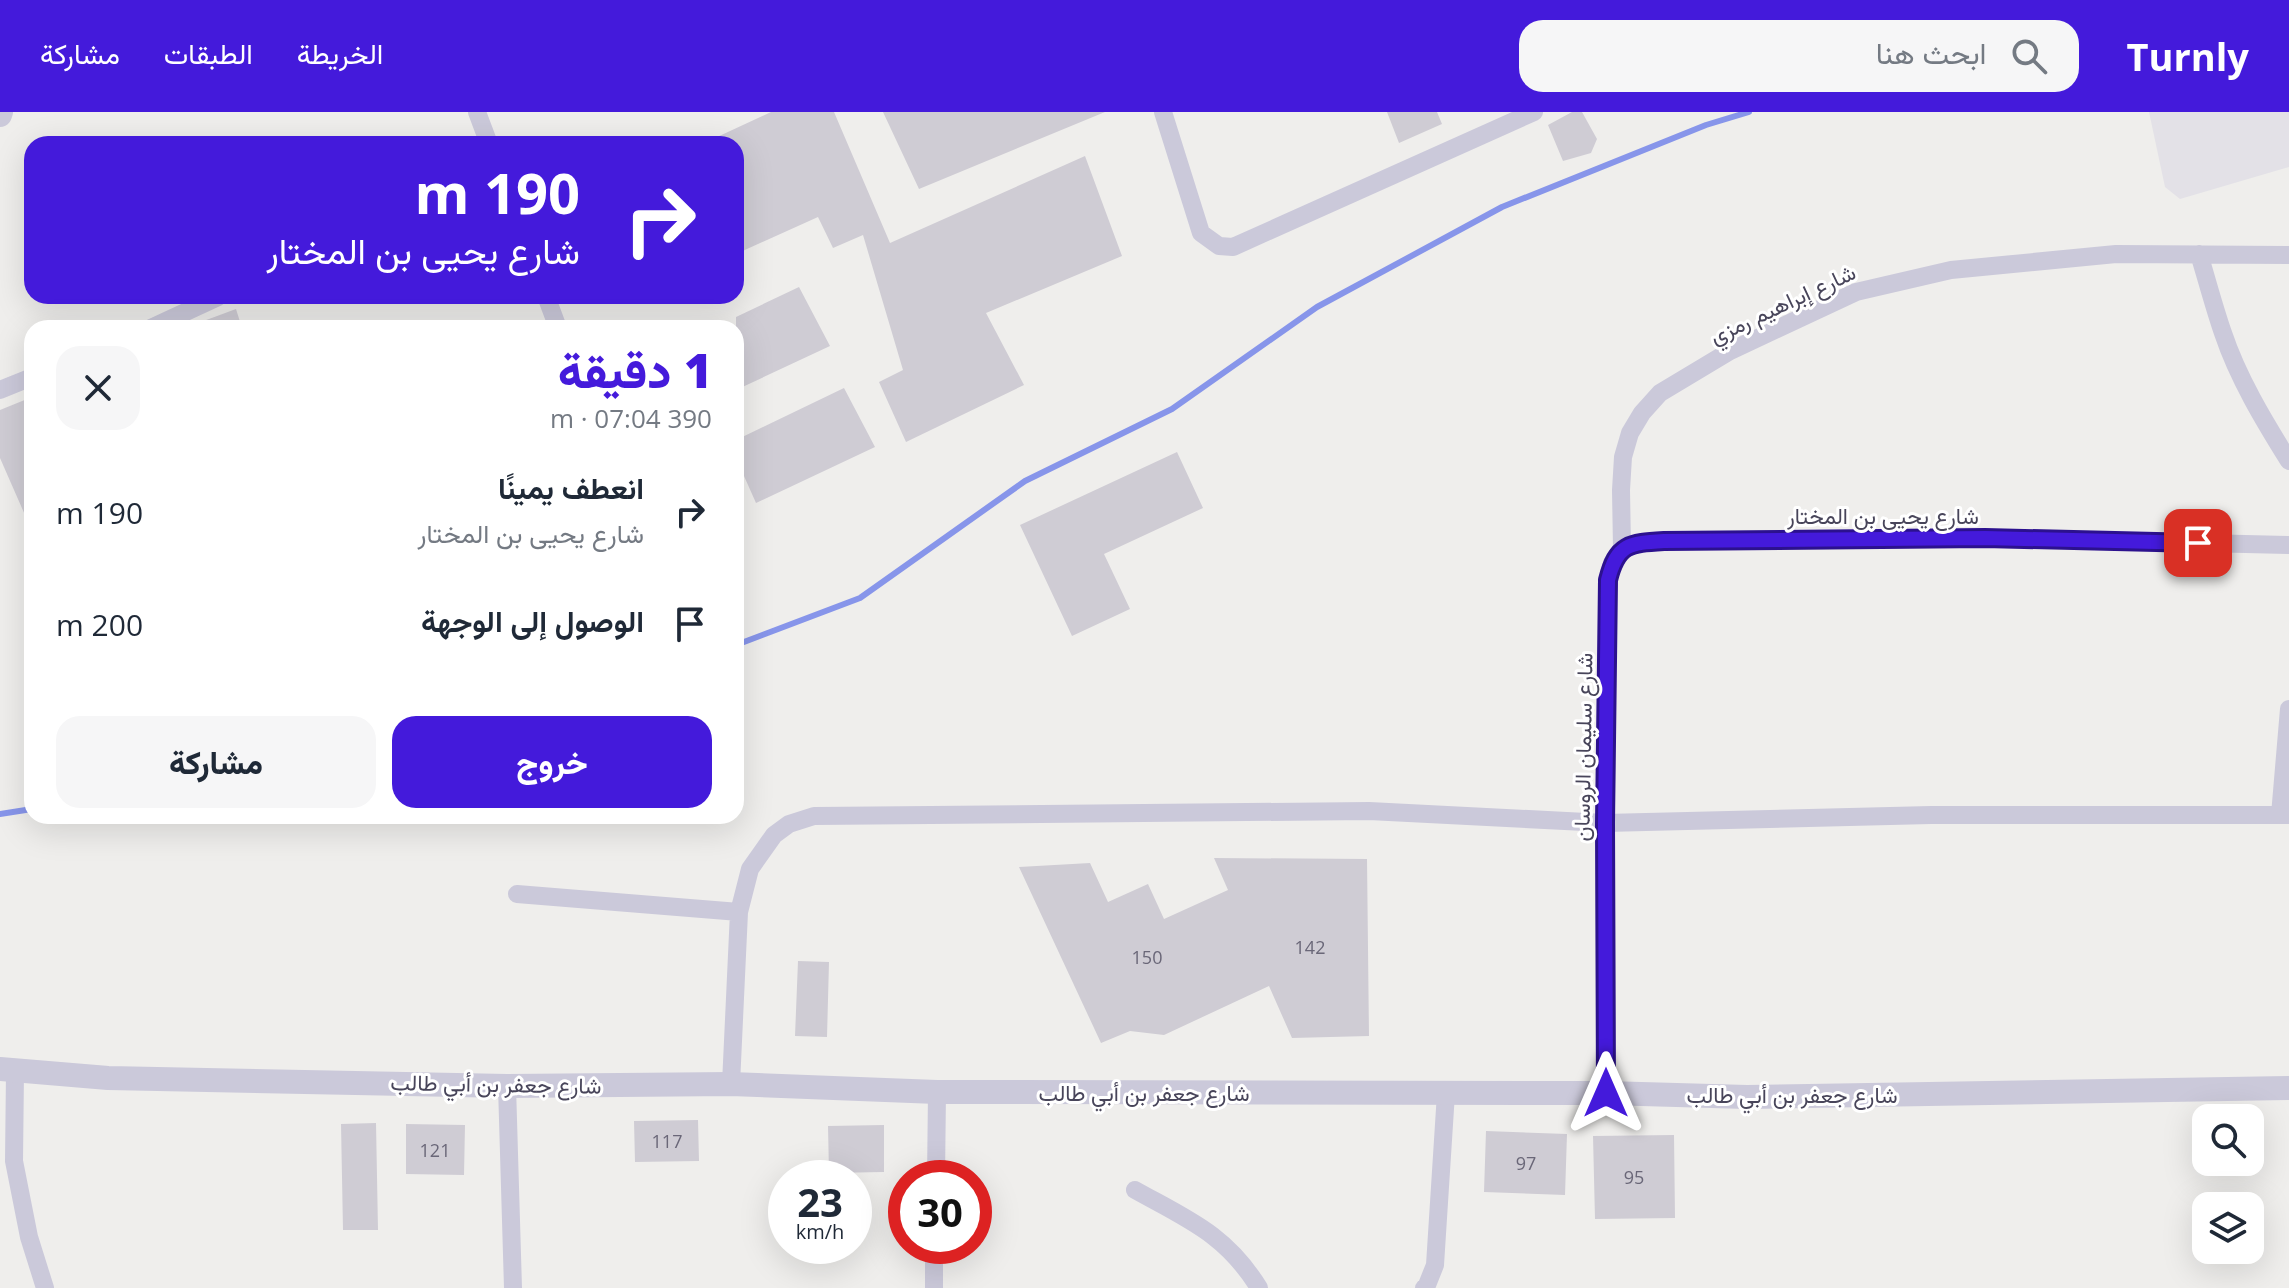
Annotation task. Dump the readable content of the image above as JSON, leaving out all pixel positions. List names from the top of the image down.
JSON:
{
  "streets": {
    "street": [
      "شارع إبراهيم رمزي",
      "شارع يحيى بن المختار",
      "شارع سليمان الروسان",
      "شارع جعفر بن أبي طالب"
    ]
  },
  "crossings": [
    ["شارع إبراهيم رمزي", "شارع يحيى بن المختار"],
    ["شارع إبراهيم رمزي", "شارع سليمان الروسان"],
    ["شارع يحيى بن المختار", "شارع سليمان الروسان"],
    ["شارع سليمان الروسان", "شارع جعفر بن أبي طالب"]
  ],
  "house_numbers": [
    "142",
    "150",
    "117",
    "121",
    "97",
    "95"
  ],
  "page": {
    "header": "Turnly",
    "search": "ابحث هنا",
    "nav": ["الخريطة", "الطبقات", "مشاركة"],
    "turn": ["190 m", "شارع يحيى بن المختار"],
    "heading": ["1 دقيقة", "390 m · 07:04"],
    "list": [
      {
        "name": "انعطف يمينًا",
        "note": "شارع يحيى بن المختار",
        "value": "190 m"
      },
      {
        "name": "الوصول إلى الوجهة",
        "value": "200 m"
      }
    ],
    "buttons": ["خروج", "مشاركة"],
    "speed": "23 km/h",
    "limit": "30"
  }
}
